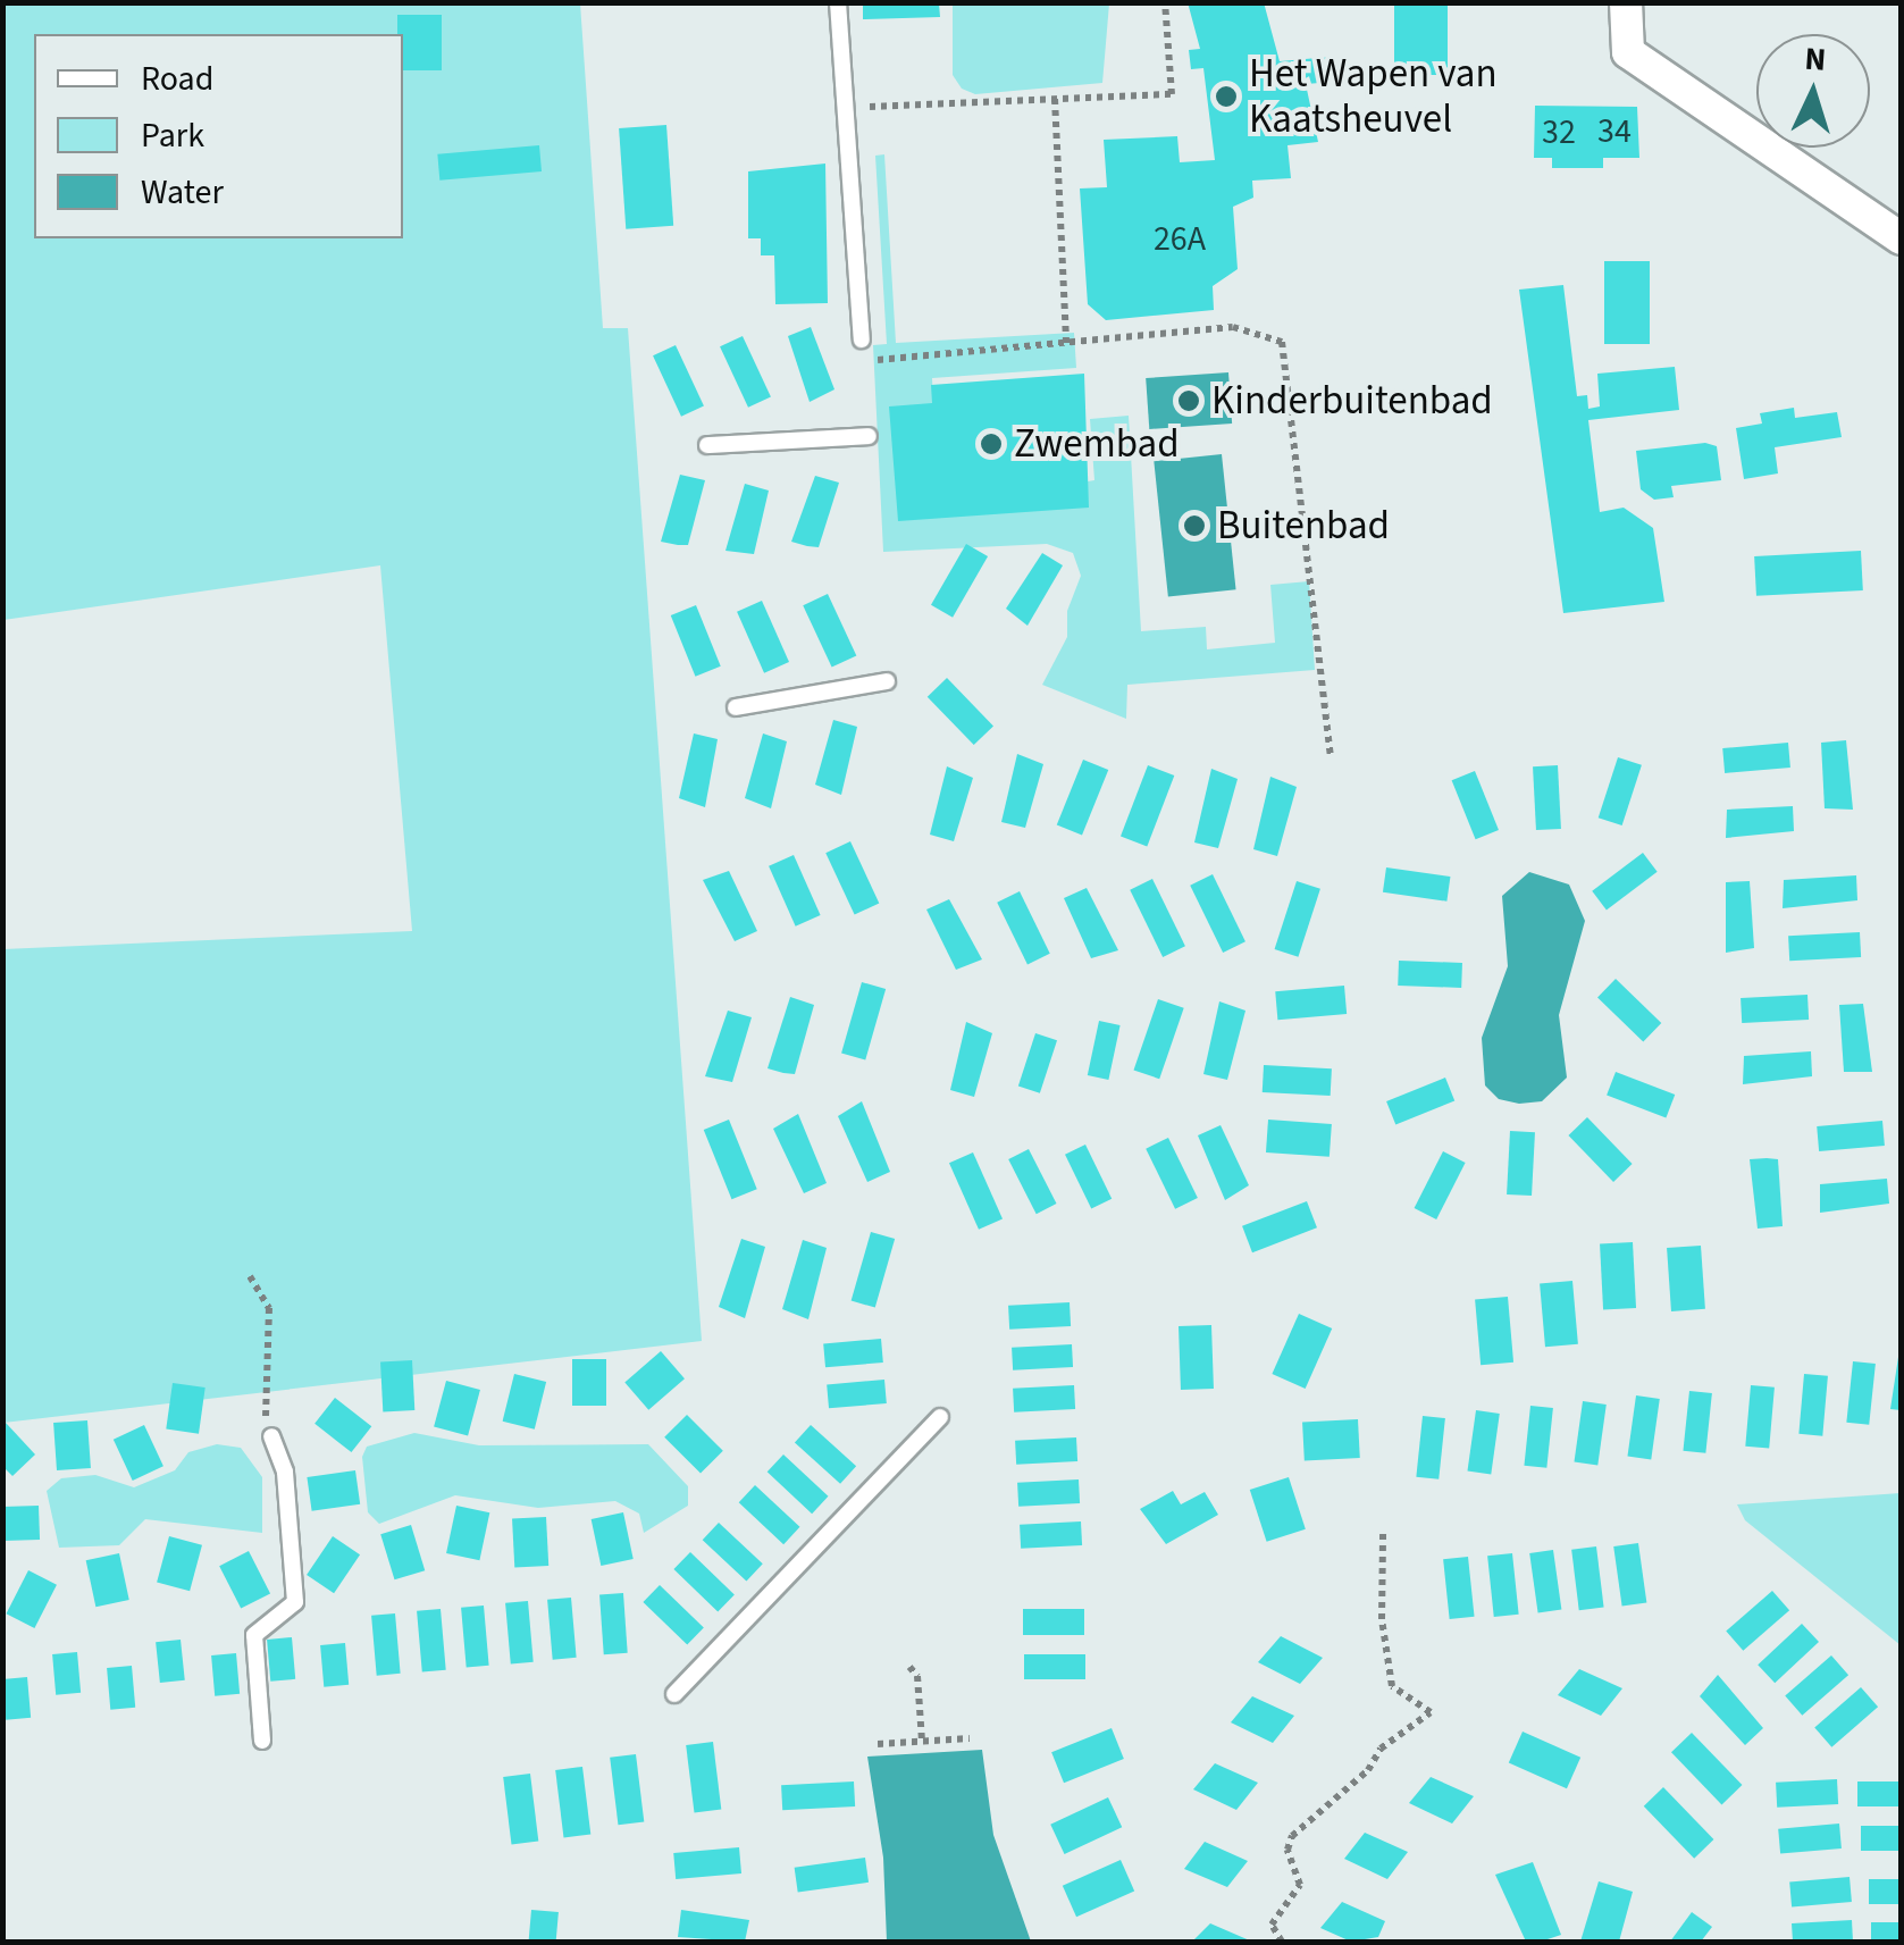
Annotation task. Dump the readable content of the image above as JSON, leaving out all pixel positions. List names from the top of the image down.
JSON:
{
  "places": [
    "Het Wapen van Kaatsheuvel",
    "Kinderbuitenbad",
    "Zwembad",
    "Buitenbad"
  ],
  "house_numbers": ["34", "32", "26A"],
  "legend": ["Road", "Park", "Water"],
  "north": "top"
}
